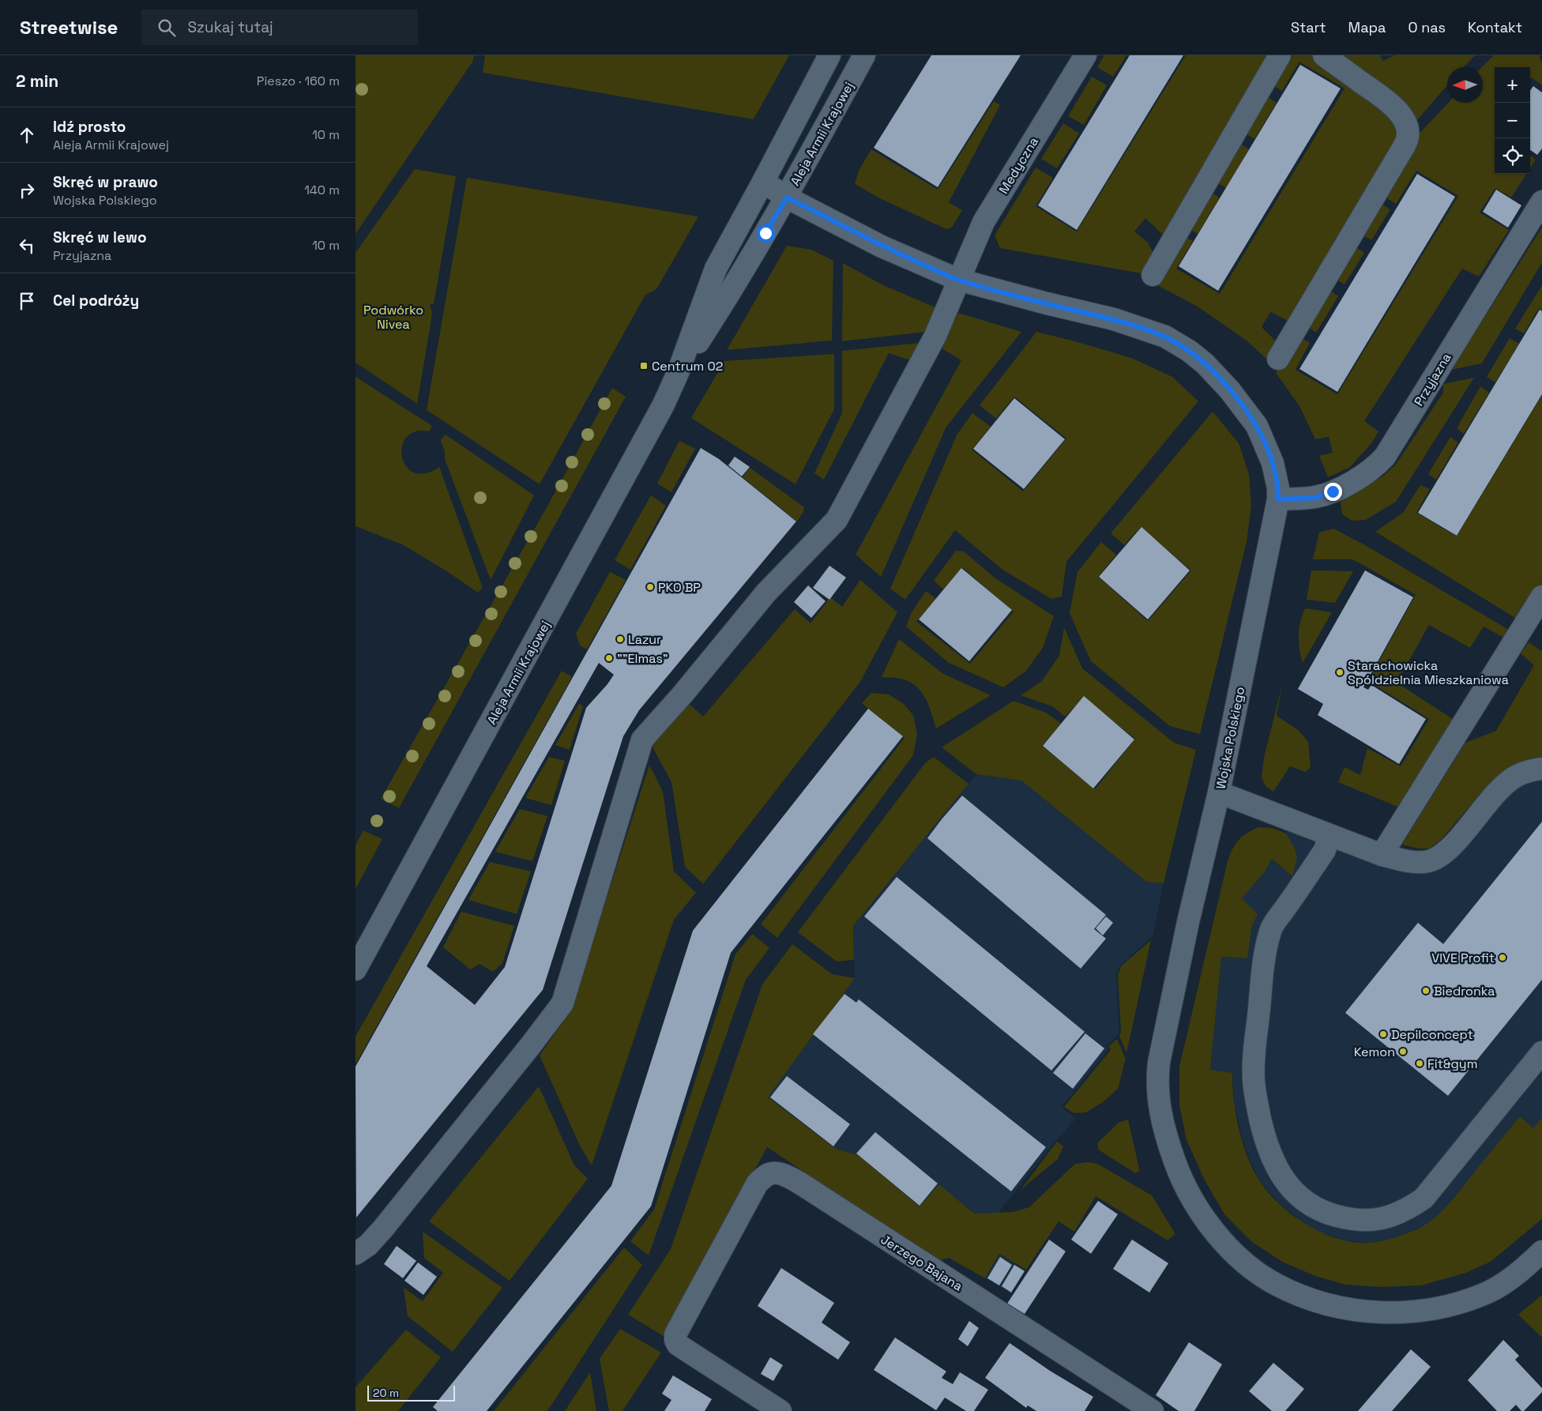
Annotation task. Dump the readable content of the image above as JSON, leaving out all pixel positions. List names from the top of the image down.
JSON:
{
  "streets": {
    "street": [
      "Aleja Armii Krajowej",
      "Medyczna",
      "Przyjazna",
      "Wojska Polskiego",
      "Jerzego Bajana"
    ]
  },
  "crossings": [
    ["Aleja Armii Krajowej", "Wojska Polskiego"],
    ["Medyczna", "Wojska Polskiego"],
    ["Przyjazna", "Wojska Polskiego"]
  ],
  "parks": ["Podwórko Nivea"],
  "places": {
    "transit": ["Centrum 02"],
    "other": [
      "PKO BP",
      "Lazur",
      "\"\"Elmas\"",
      "Starachowicka Spóldzielnia Mieszkaniowa",
      "VIVE Profit",
      "Biedronka",
      "Depilconcept",
      "Kemon",
      "Fit&gym"
    ]
  },
  "scale_bar": "20 m",
  "north": "left",
  "page": {
    "header": "Streetwise",
    "search": "Szukaj tutaj",
    "nav": [
      "Start",
      "Mapa",
      "O nas",
      "Kontakt"
    ],
    "heading": ["2 min", "Pieszo · 160 m"],
    "map_buttons": ["+", "−"],
    "list": [
      ["Idź prosto", "Aleja Armii Krajowej", "10 m"],
      ["Skręć w prawo", "Wojska Polskiego", "140 m"],
      ["Skręć w lewo", "Przyjazna", "10 m"],
      "Cel podróży"
    ],
    "scale": "20 m"
  }
}
